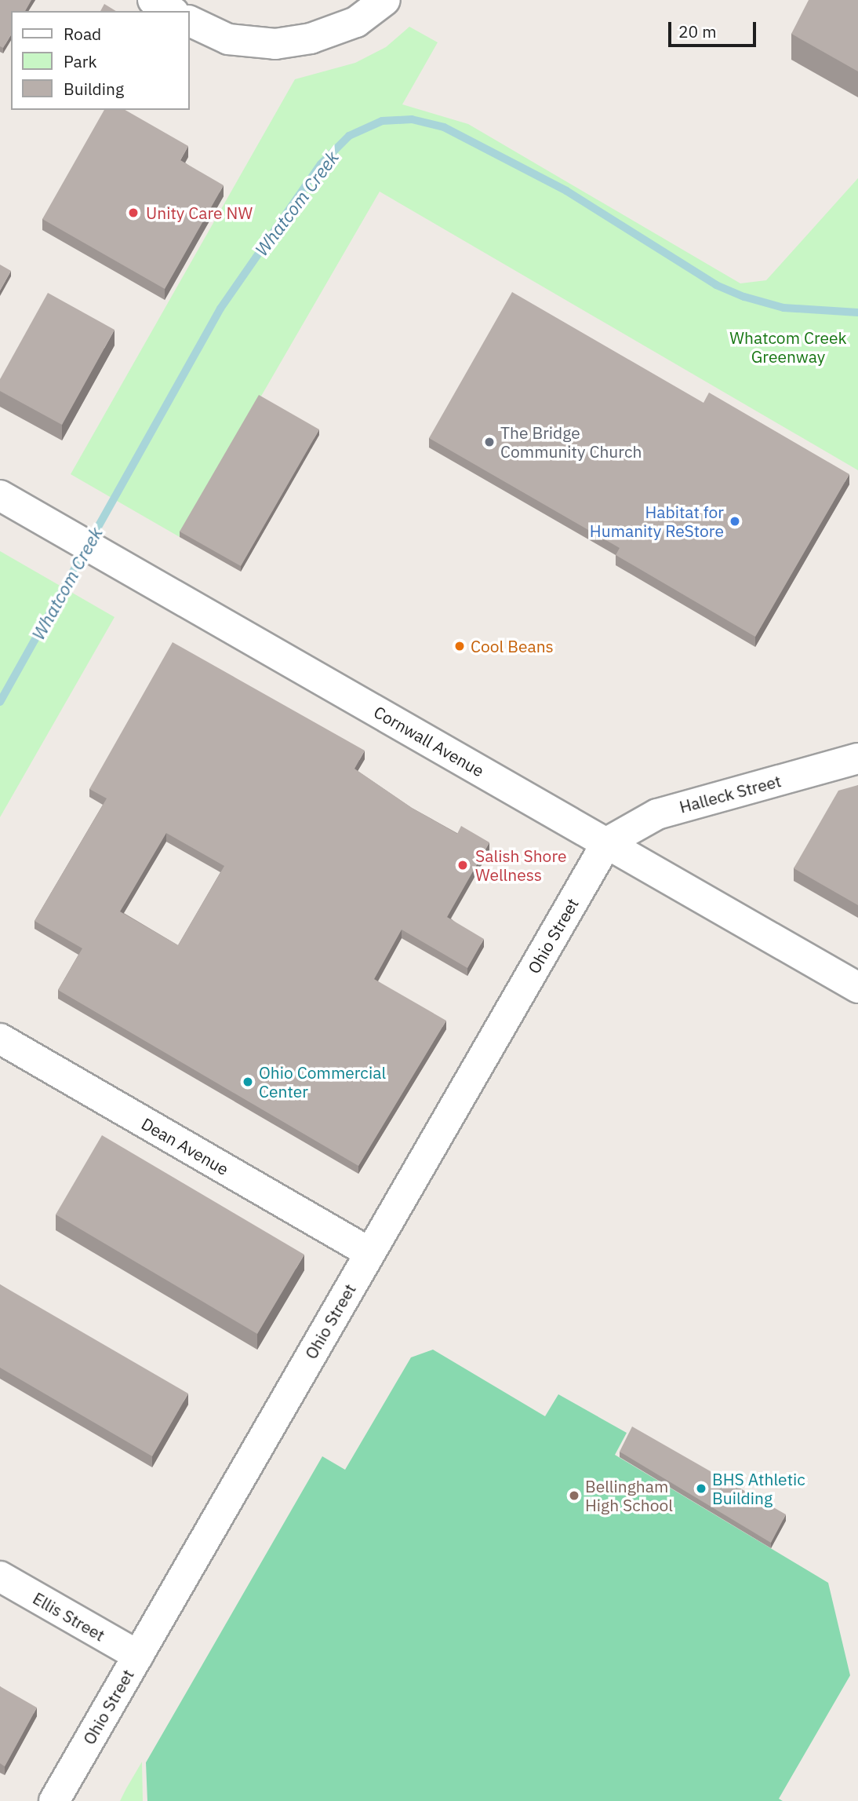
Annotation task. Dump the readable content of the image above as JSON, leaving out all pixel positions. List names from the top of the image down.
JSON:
{
  "streets": {
    "street": [
      "Cornwall Avenue",
      "Halleck Street",
      "Ohio Street",
      "Dean Avenue",
      "Ellis Street"
    ]
  },
  "crossings": [
    ["Cornwall Avenue", "Halleck Street"],
    ["Cornwall Avenue", "Ohio Street"],
    ["Halleck Street", "Ohio Street"],
    ["Ohio Street", "Dean Avenue"],
    ["Ohio Street", "Ellis Street"]
  ],
  "water": ["Whatcom Creek"],
  "parks": ["Whatcom Creek Greenway"],
  "places": [
    "Unity Care NW",
    "The Bridge Community Church",
    "Habitat for Humanity ReStore",
    "Cool Beans",
    "Salish Shore Wellness",
    "Ohio Commercial Center",
    "BHS Athletic Building",
    "Bellingham High School"
  ],
  "legend": ["Road", "Park", "Building"],
  "scale_bar": "20 m"
}
